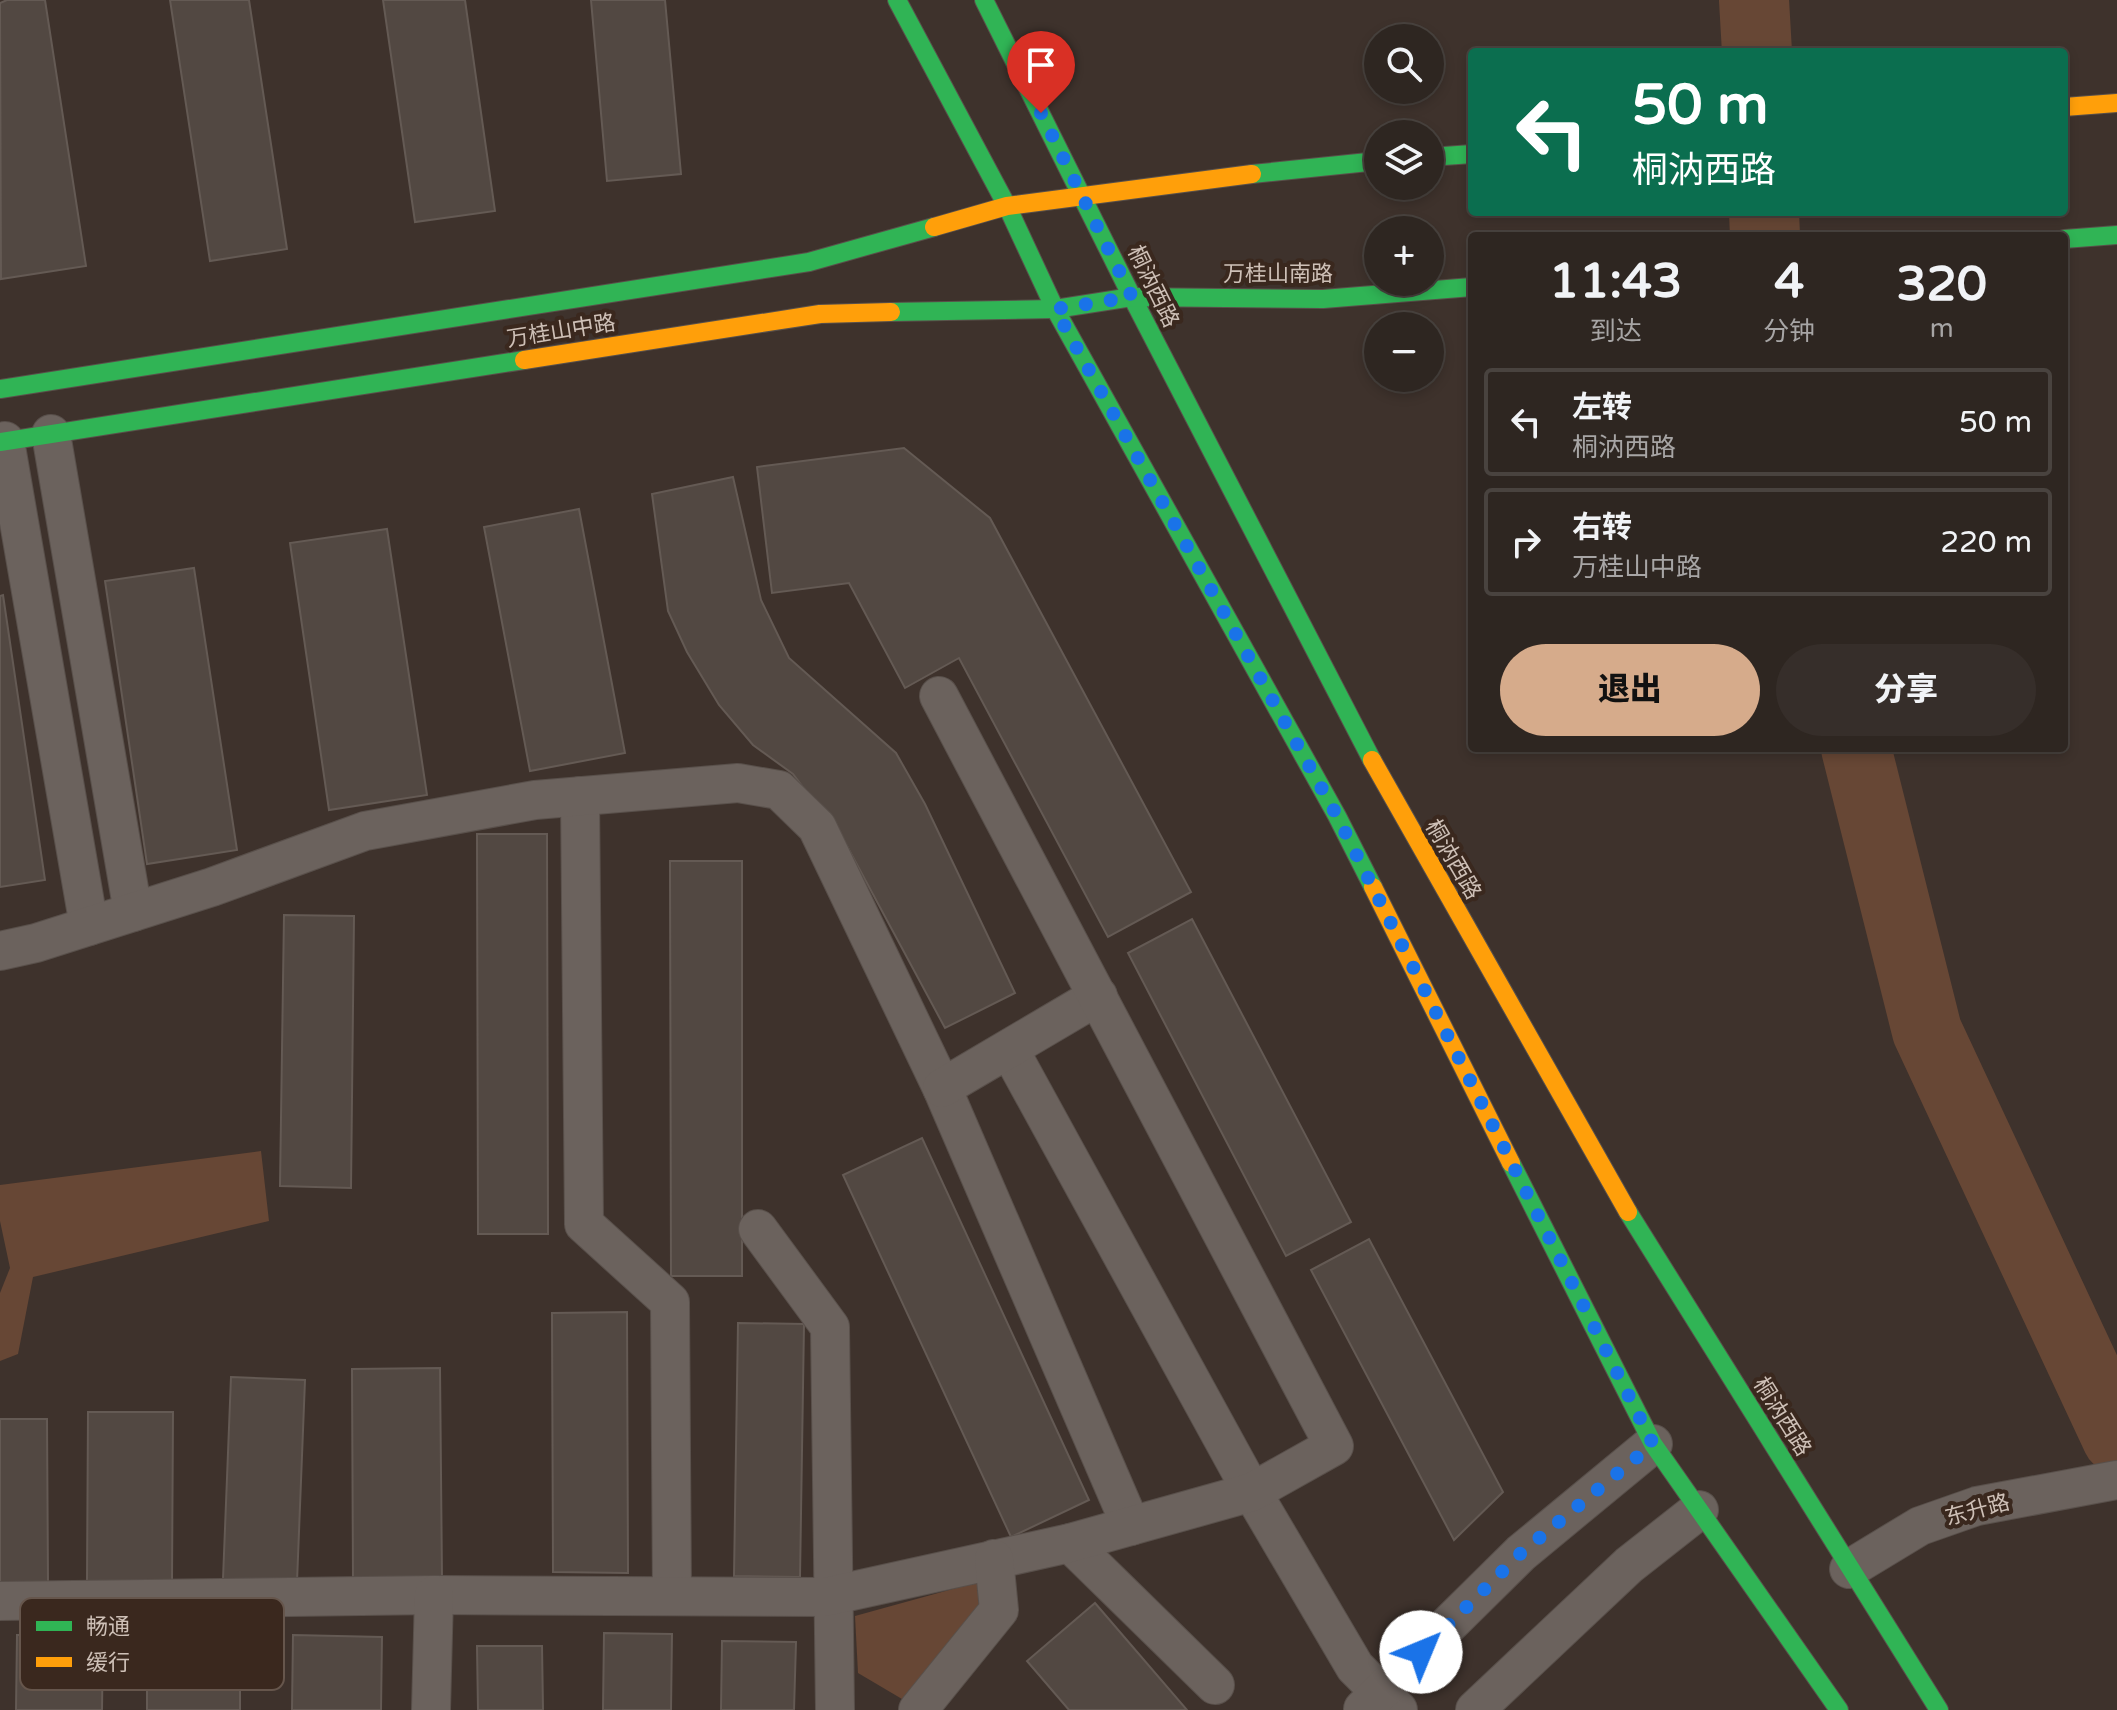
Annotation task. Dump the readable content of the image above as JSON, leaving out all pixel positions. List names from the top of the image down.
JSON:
{
  "streets": {
    "main road": ["万桂山南路", "桐汭西路", "万桂山中路"],
    "street": ["东升路"]
  },
  "crossings": [
    ["万桂山南路", "桐汭西路"],
    ["万桂山南路", "万桂山中路"],
    ["桐汭西路", "万桂山中路"],
    ["桐汭西路", "东升路"]
  ],
  "legend": ["畅通", "缓行"],
  "page": {
    "map_buttons": ["+", "−"],
    "turn": ["50 m", "桐汭西路"],
    "eta": [
      "11:43",
      "到达",
      "4",
      "分钟",
      "320",
      "m"
    ],
    "list": [
      {
        "name": "左转",
        "note": "桐汭西路",
        "value": "50 m"
      },
      {
        "name": "右转",
        "note": "万桂山中路",
        "value": "220 m"
      }
    ],
    "buttons": ["退出", "分享"]
  }
}
